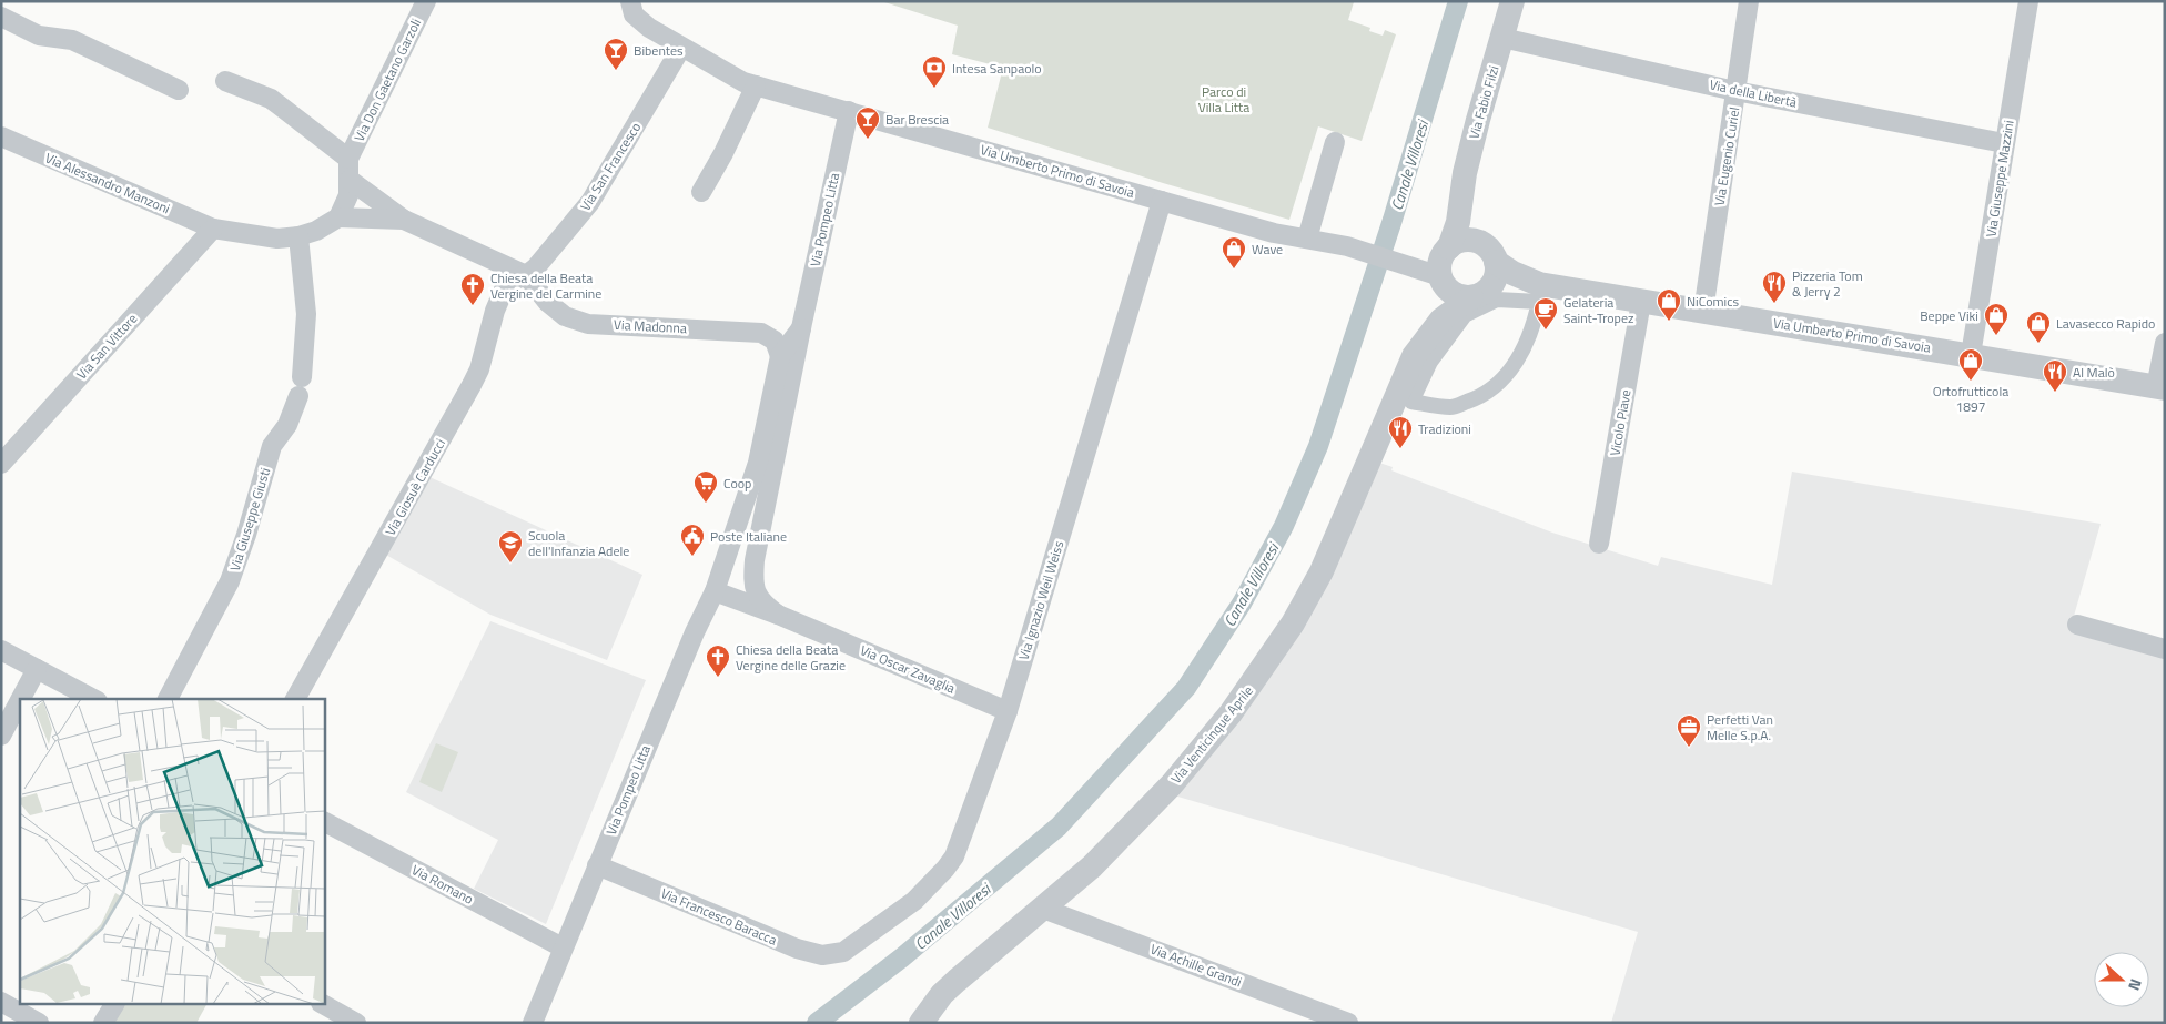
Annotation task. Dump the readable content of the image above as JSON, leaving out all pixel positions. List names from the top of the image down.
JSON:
{
  "streets": {
    "street": [
      "Via Don Gaetano Garzoli",
      "Via della Libertà",
      "Via Fabio Filzi",
      "Via Eugenio Curiel",
      "Via San Francesco",
      "Via Umberto Primo di Savoia",
      "Via Giuseppe Mazzini",
      "Via Alessandro Manzoni",
      "Via Pompeo Litta",
      "Via Madonna",
      "Via San Vittore",
      "Vicolo Piave",
      "Via Giosuè Carducci",
      "Via Giuseppe Giusti",
      "Via Ignazio Weil Weiss",
      "Via Oscar Zavaglia",
      "Via Venticinque Aprile",
      "Via Romano",
      "Via Francesco Baracca",
      "Via Achille Grandi"
    ]
  },
  "crossings": [
    ["Via della Libertà", "Via Fabio Filzi"],
    ["Via della Libertà", "Via Eugenio Curiel"],
    ["Via della Libertà", "Via Giuseppe Mazzini"],
    ["Via Fabio Filzi", "Via Umberto Primo di Savoia"],
    ["Via Fabio Filzi", "Via Venticinque Aprile"],
    ["Via Eugenio Curiel", "Via Umberto Primo di Savoia"],
    ["Via San Francesco", "Via Umberto Primo di Savoia"],
    ["Via San Francesco", "Via Madonna"],
    ["Via San Francesco", "Via Giosuè Carducci"],
    ["Via Umberto Primo di Savoia", "Via Giuseppe Mazzini"],
    ["Via Umberto Primo di Savoia", "Via Pompeo Litta"],
    ["Via Umberto Primo di Savoia", "Vicolo Piave"],
    ["Via Umberto Primo di Savoia", "Via Ignazio Weil Weiss"],
    ["Via Umberto Primo di Savoia", "Via Venticinque Aprile"],
    ["Via Alessandro Manzoni", "Via San Vittore"],
    ["Via Alessandro Manzoni", "Via Giuseppe Giusti"],
    ["Via Pompeo Litta", "Via Madonna"],
    ["Via Pompeo Litta", "Via Oscar Zavaglia"],
    ["Via Pompeo Litta", "Via Romano"],
    ["Via Pompeo Litta", "Via Francesco Baracca"],
    ["Via Madonna", "Via Giosuè Carducci"],
    ["Via Ignazio Weil Weiss", "Via Oscar Zavaglia"],
    ["Via Ignazio Weil Weiss", "Via Francesco Baracca"],
    ["Via Venticinque Aprile", "Via Achille Grandi"]
  ],
  "water": ["Canale Villoresi"],
  "parks": ["Parco di Villa Litta"],
  "places": {
    "bar": ["Bibentes", "Bar Brescia"],
    "bank": ["Intesa Sanpaolo"],
    "shop": [
      "Wave",
      "NiComics",
      "Beppe Viki",
      "Lavasecco Rapido",
      "Ortofrutticola 1897"
    ],
    "restaurant": ["Pizzeria Tom & Jerry 2", "Al Malò", "Tradizioni"],
    "church": ["Chiesa della Beata Vergine del Carmine", "Chiesa della Beata Vergine delle Grazie"],
    "cafe": ["Gelateria Saint-Tropez"],
    "supermarket": ["Coop"],
    "public building": ["Poste Italiane"],
    "school or university": ["Scuola dell'Infanzia Adele"],
    "office": ["Perfetti Van Melle S.p.A."]
  },
  "north": "right"
}
